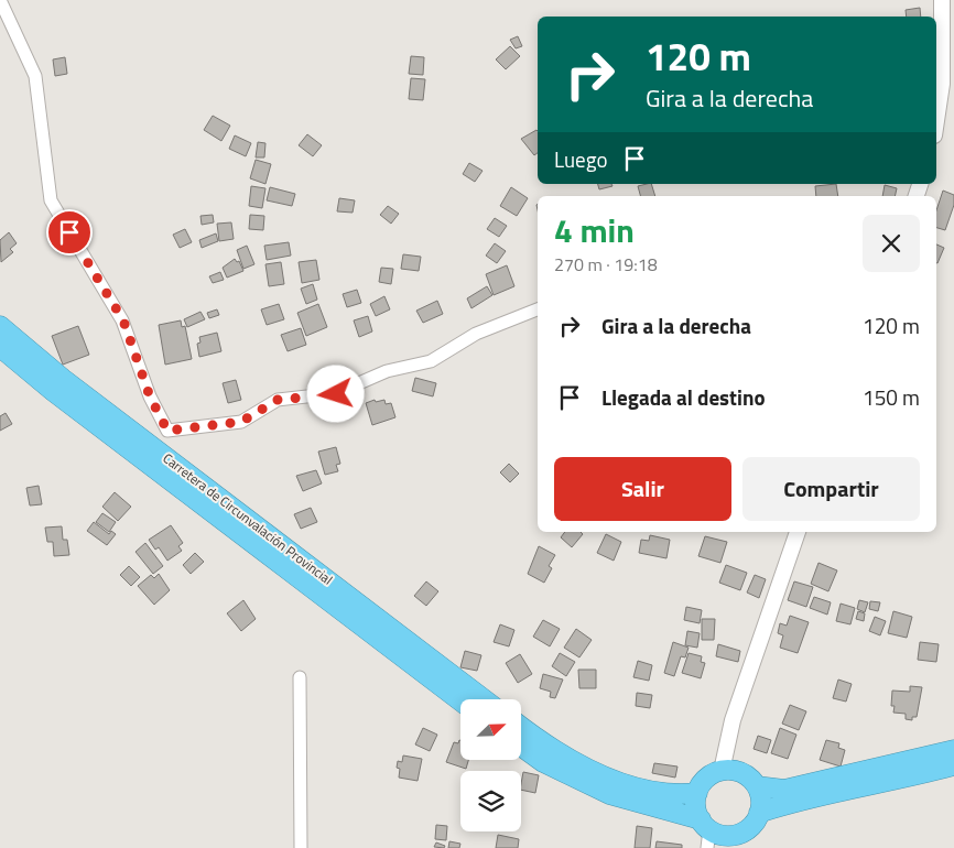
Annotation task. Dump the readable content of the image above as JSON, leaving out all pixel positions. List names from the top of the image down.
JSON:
{
  "streets": {
    "highway": ["Carretera de Circunvalación Provincial"]
  },
  "north": "top right",
  "page": {
    "turn": ["120 m", "Gira a la derecha"],
    "then": "Luego",
    "heading": ["4 min", "270 m · 19:18"],
    "list": [
      {
        "name": "Gira a la derecha",
        "value": "120 m"
      },
      {
        "name": "Llegada al destino",
        "value": "150 m"
      }
    ],
    "buttons": ["Salir", "Compartir"]
  }
}
